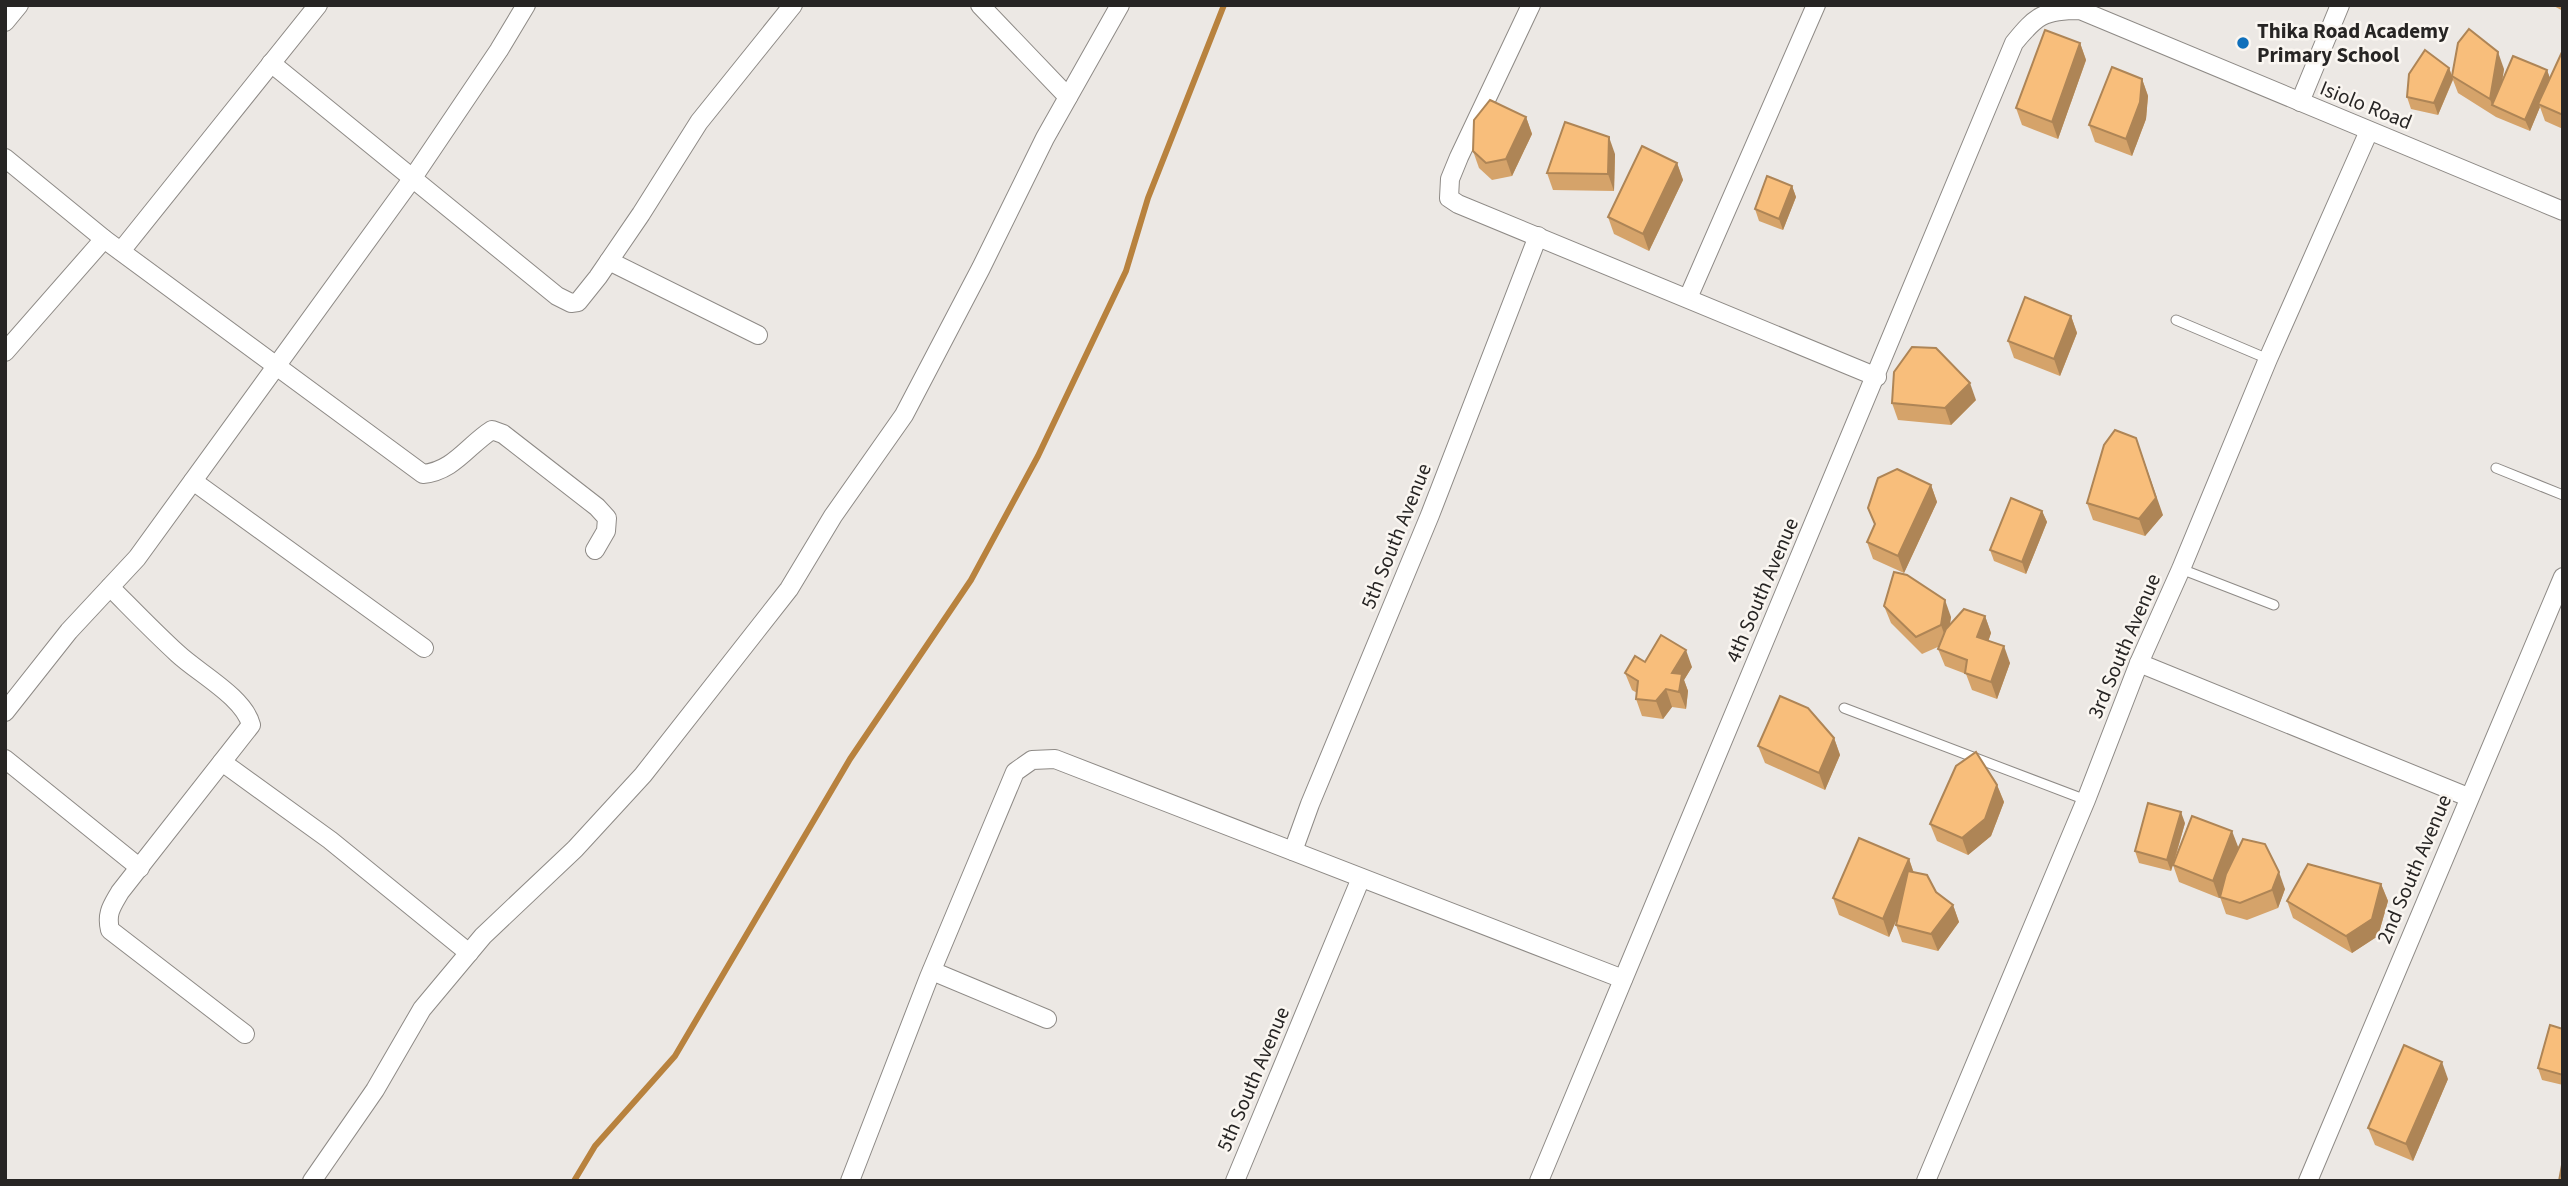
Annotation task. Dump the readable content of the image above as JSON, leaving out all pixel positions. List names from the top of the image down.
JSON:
{
  "streets": {
    "street": [
      "Isiolo Road",
      "5th South Avenue",
      "4th South Avenue",
      "3rd South Avenue",
      "2nd South Avenue"
    ]
  },
  "crossings": [
    ["Isiolo Road", "4th South Avenue"],
    ["Isiolo Road", "3rd South Avenue"]
  ],
  "places": ["Thika Road Academy Primary School"]
}
